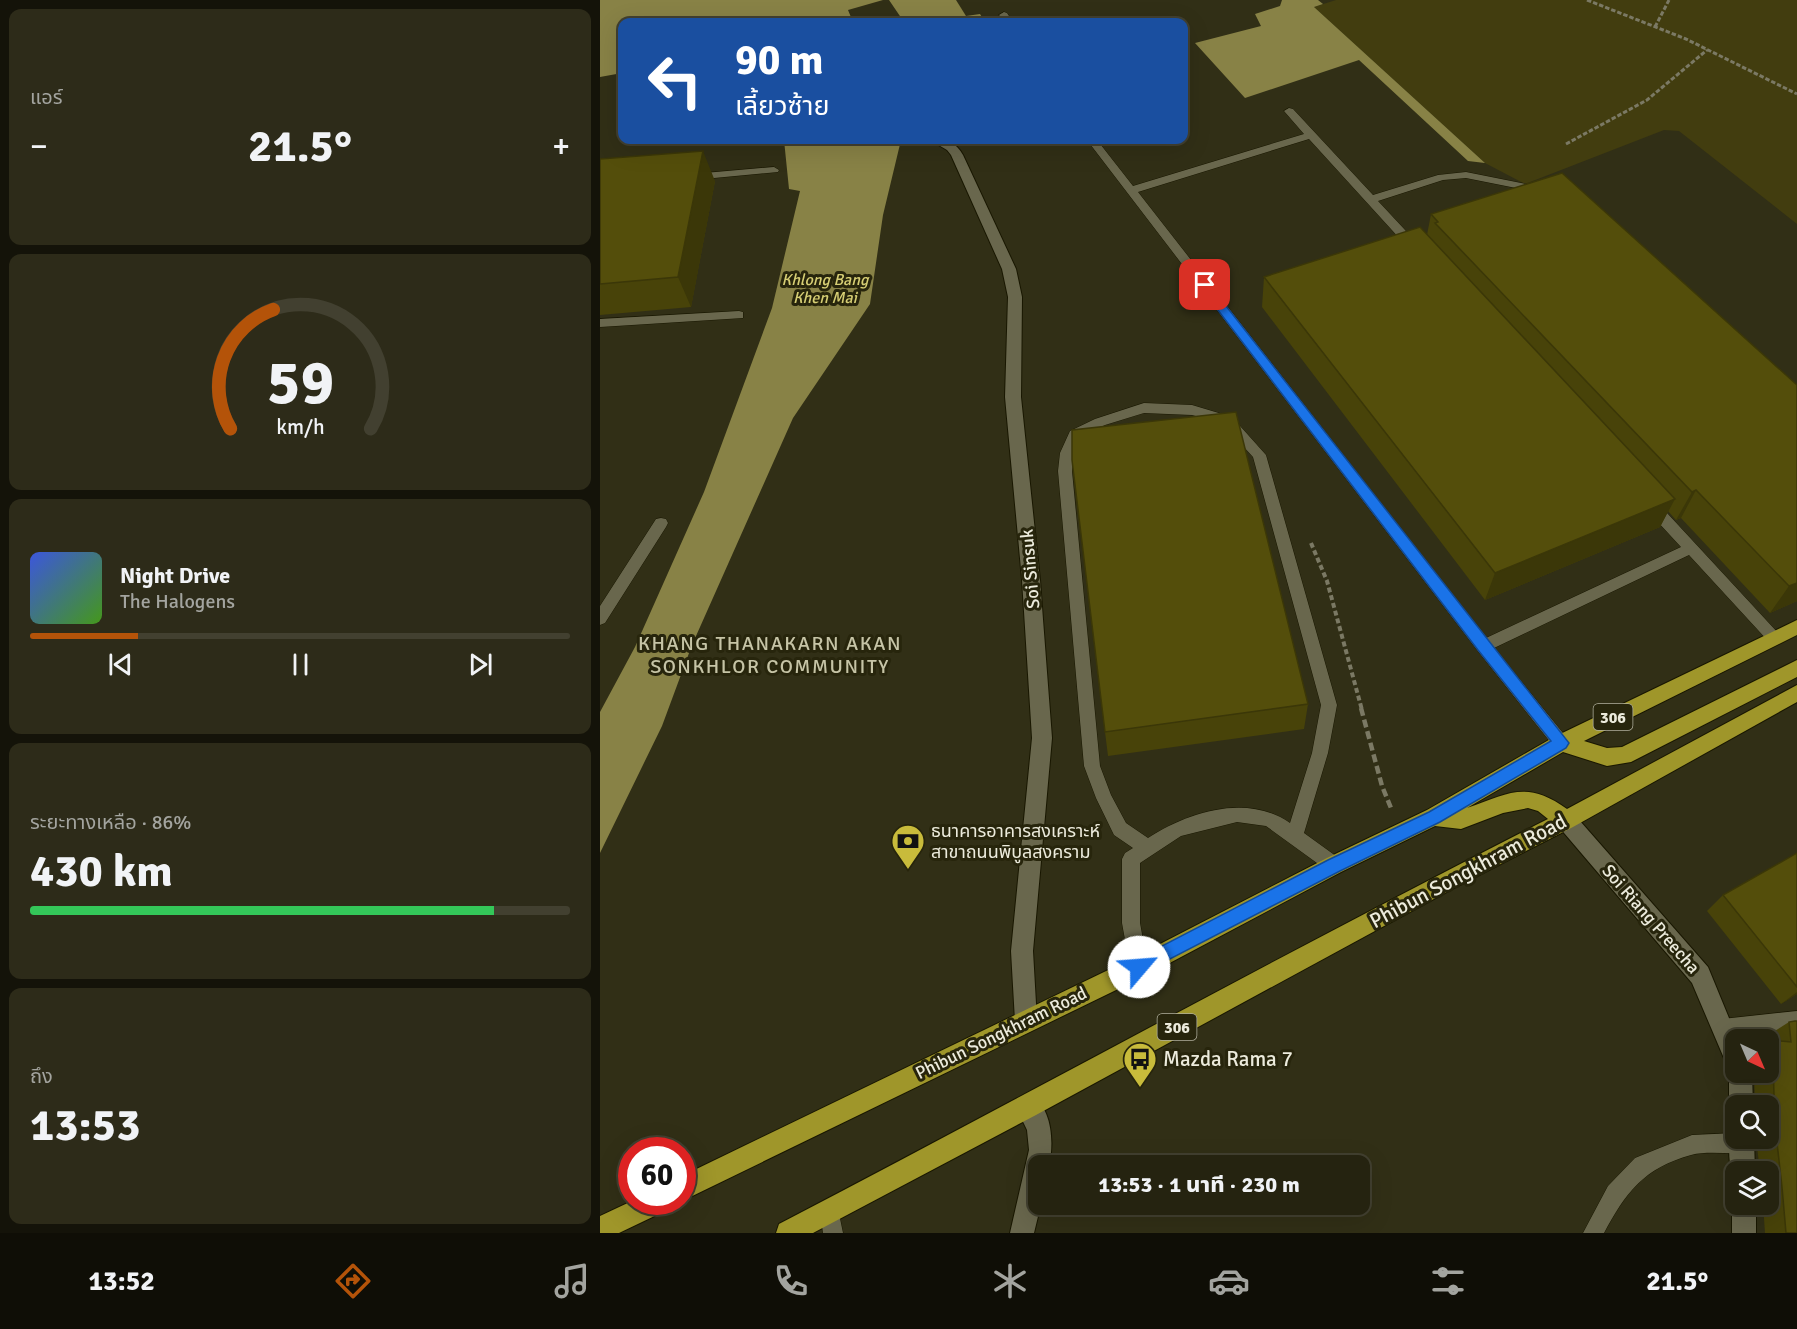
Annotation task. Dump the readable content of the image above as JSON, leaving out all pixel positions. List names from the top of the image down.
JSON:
{
  "streets": {
    "main road": ["306", "Phibun Songkhram Road"],
    "street": ["Soi Sinsuk", "Soi Riang Preecha"]
  },
  "crossings": [
    ["Soi Sinsuk", "Phibun Songkhram Road"],
    ["Phibun Songkhram Road", "Soi Riang Preecha"]
  ],
  "districts": ["KHANG THANAKARN AKAN SONKHLOR COMMUNITY"],
  "water": ["Khlong Bang Khen Mai"],
  "places": {
    "bank": ["ธนาคารอาคารสงเคราะห์ สาขาถนนพิบูลสงคราม"],
    "bus stop": ["Mazda Rama 7"]
  },
  "north": "bottom right",
  "page": {
    "tile": [
      "แอร์",
      ["ระยะทางเหลือ · 86%", "430 km"],
      ["ถึง", "13:53"]
    ],
    "turn": ["90 m", "เลี้ยวซ้าย"],
    "heat": ["−", "21.5°", "+"],
    "song": ["Night Drive", "The Halogens"],
    "limit": "60",
    "trip": "13:53 · 1 นาที · 230 m",
    "tabs": ["13:52", "21.5°"],
    "gauge": ["59", "km/h"]
  }
}
